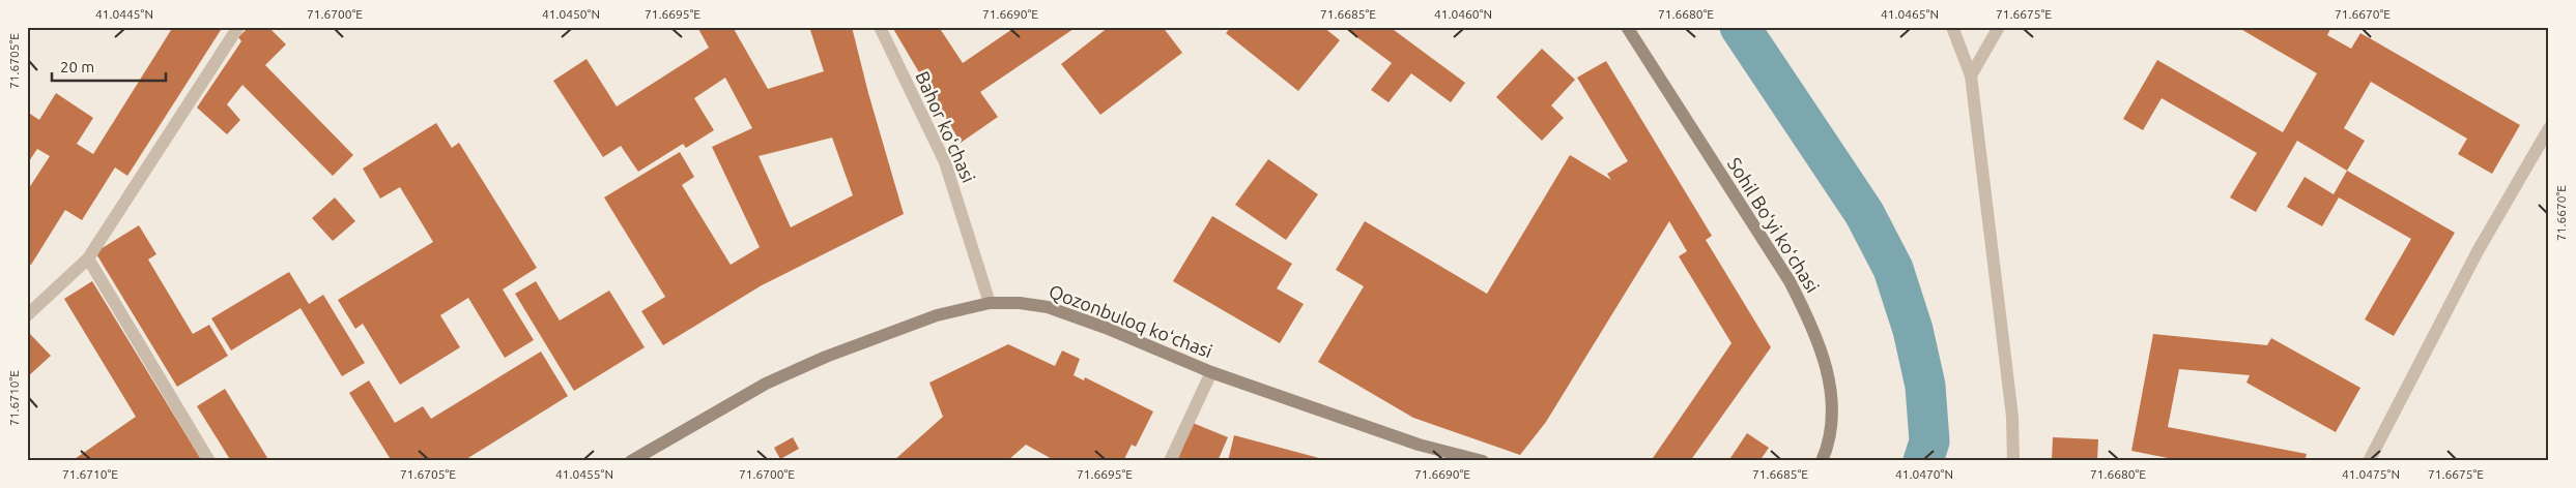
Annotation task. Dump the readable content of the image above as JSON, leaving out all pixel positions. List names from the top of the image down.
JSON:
{
  "streets": {
    "main road": ["Sohil Boʻyi koʻchasi", "Qozonbuloq koʻchasi"],
    "street": ["Bahor koʻchasi"]
  },
  "crossings": [
    ["Bahor koʻchasi", "Qozonbuloq koʻchasi"]
  ],
  "scale_bar": "20 m",
  "coordinates": [
    "41.0445°N",
    "71.6700°E",
    "41.0450°N",
    "71.6695°E",
    "71.6690°E",
    "71.6685°E",
    "41.0460°N",
    "71.6680°E",
    "41.0465°N",
    "71.6675°E",
    "71.6670°E",
    "71.6705°E",
    "71.6710°E",
    "41.0455°N",
    "41.0470°N",
    "41.0475°N"
  ]
}
